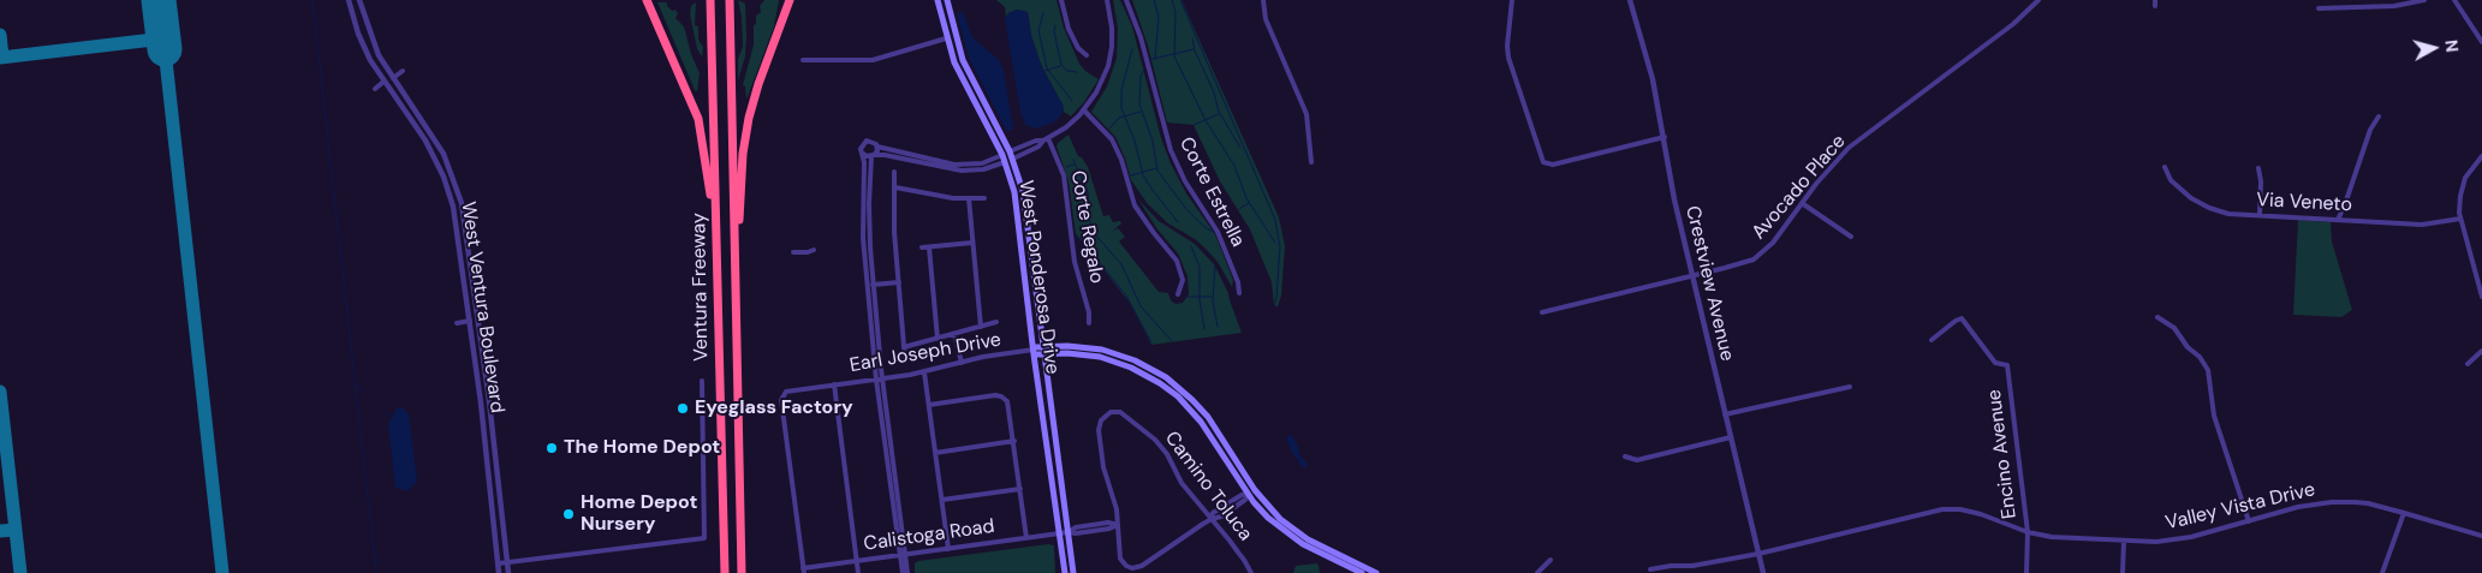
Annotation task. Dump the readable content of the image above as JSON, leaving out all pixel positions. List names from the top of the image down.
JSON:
{
  "streets": {
    "highway": ["Ventura Freeway"],
    "main road": ["West Ponderosa Drive", "Earl Joseph Drive"],
    "street": [
      "Avocado Place",
      "Corte Estrella",
      "Via Veneto",
      "Corte Regalo",
      "Crestview Avenue",
      "West Ventura Boulevard",
      "Encino Avenue",
      "Camino Toluca",
      "Valley Vista Drive",
      "Calistoga Road"
    ]
  },
  "crossings": [
    ["Avocado Place", "Crestview Avenue"],
    ["West Ponderosa Drive", "Earl Joseph Drive"],
    ["West Ponderosa Drive", "Calistoga Road"],
    ["Crestview Avenue", "Valley Vista Drive"],
    ["Earl Joseph Drive", "Calistoga Road"],
    ["Encino Avenue", "Valley Vista Drive"],
    ["Camino Toluca", "Calistoga Road"]
  ],
  "places": ["Eyeglass Factory", "The Home Depot", "Home Depot Nursery"],
  "north": "right"
}
